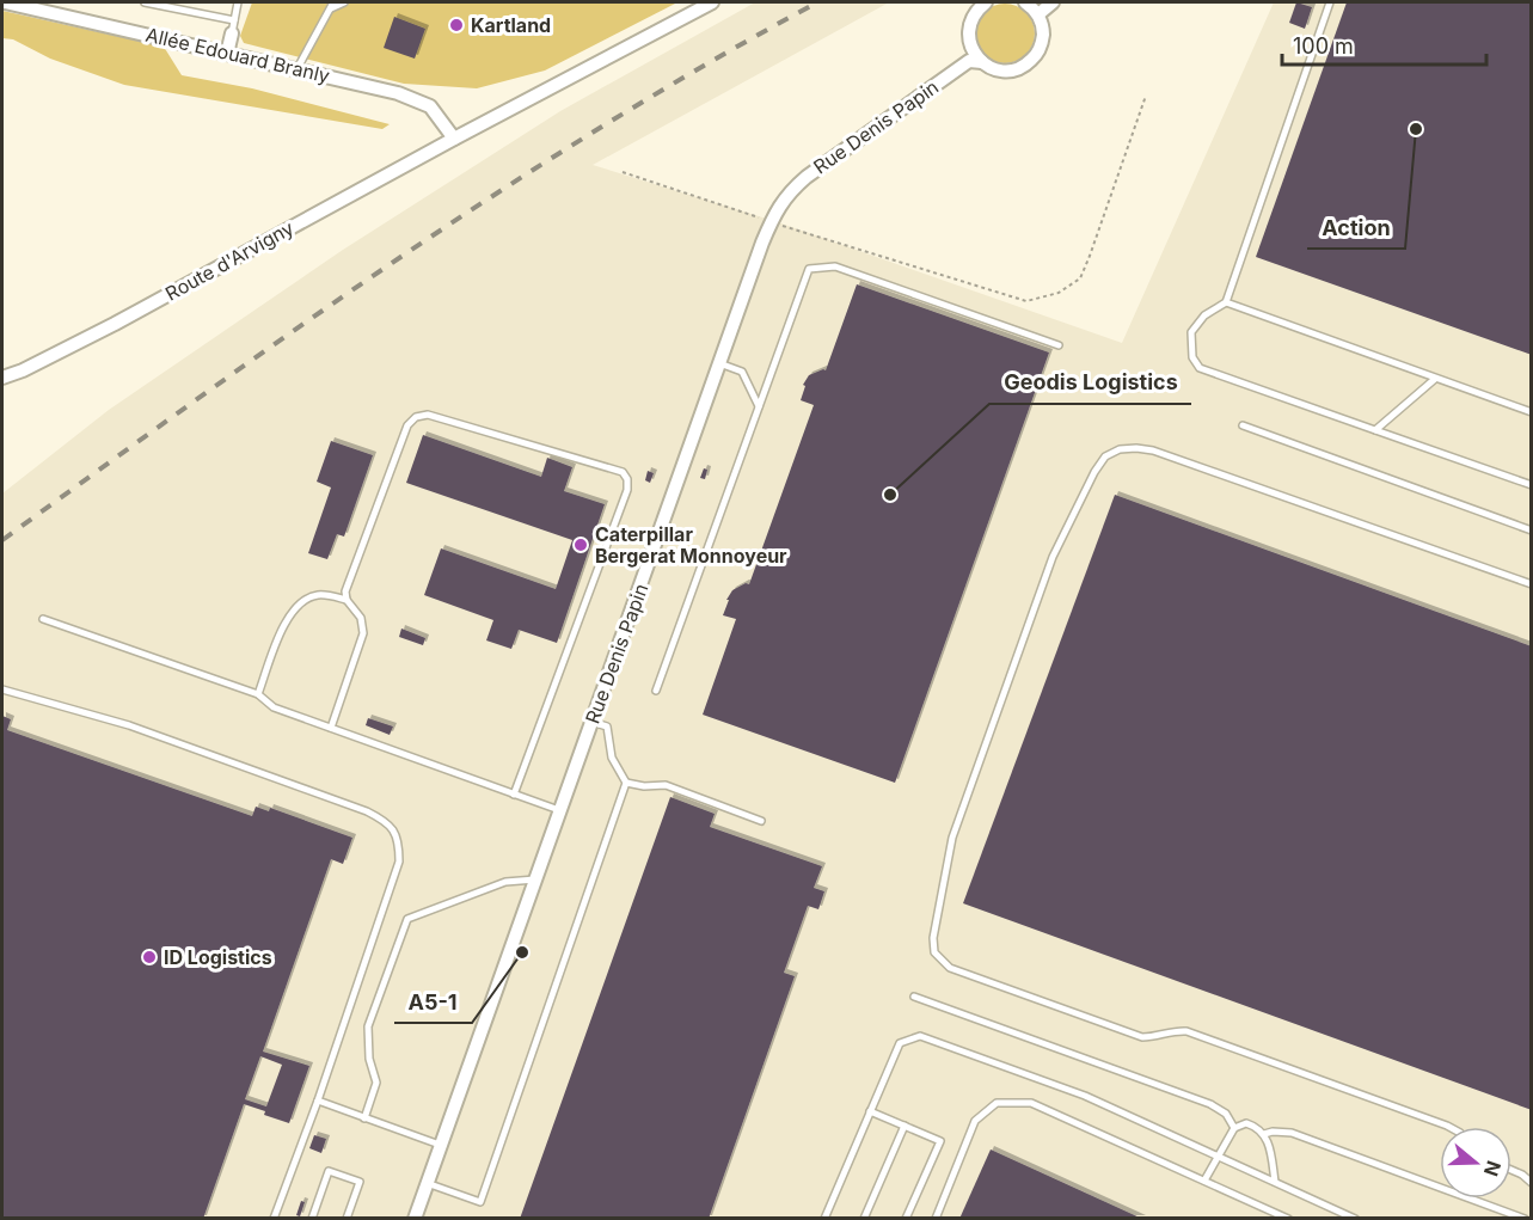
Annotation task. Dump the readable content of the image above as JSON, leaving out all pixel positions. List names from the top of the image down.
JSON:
{
  "streets": {
    "street": ["Allée Edouard Branly", "Rue Denis Papin", "Route d'Arvigny"]
  },
  "crossings": [
    ["Allée Edouard Branly", "Route d'Arvigny"]
  ],
  "places": [
    "Kartland",
    "Action",
    "Geodis Logistics",
    "Caterpillar Bergerat Monnoyeur",
    "A5-1",
    "ID Logistics"
  ],
  "scale_bar": "100 m",
  "north": "right"
}
